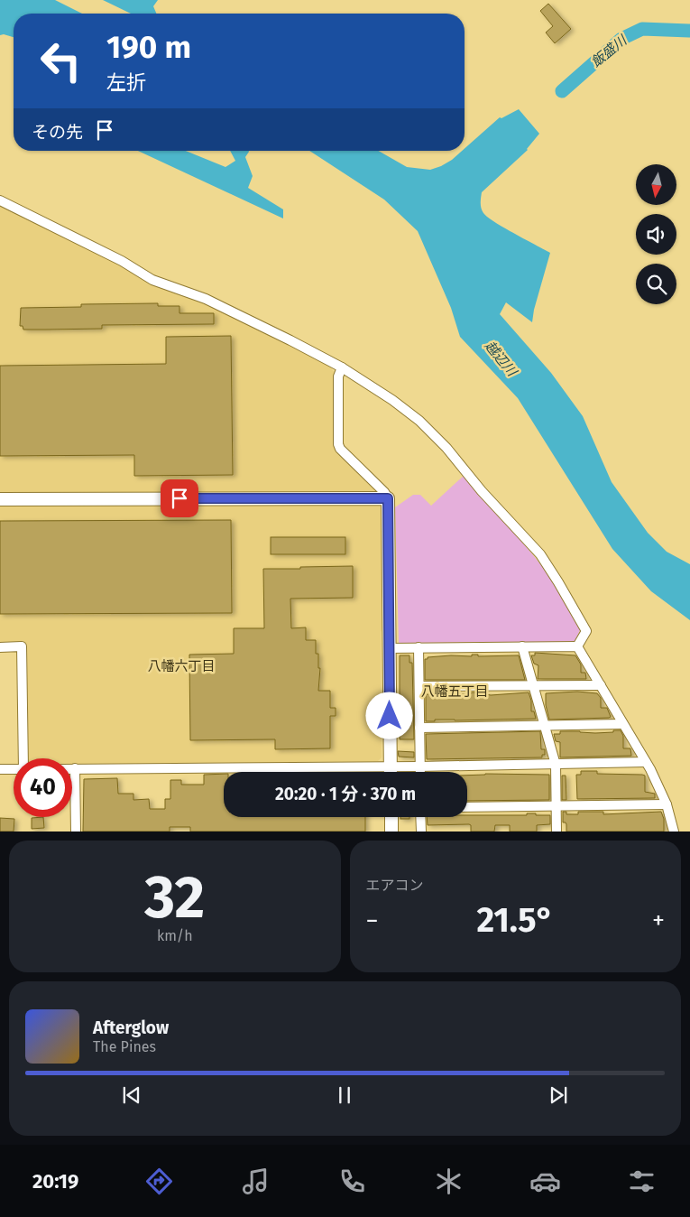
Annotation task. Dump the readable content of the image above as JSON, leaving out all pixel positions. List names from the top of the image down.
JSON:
{
  "districts": ["八幡六丁目", "八幡五丁目"],
  "water": ["飯盛川", "越辺川"],
  "north": "bottom",
  "page": {
    "turn": ["190 m", "左折"],
    "then": "その先",
    "limit": "40",
    "trip": "20:20 · 1 分 · 370 m",
    "tile": [
      ["32", "km/h"],
      "エアコン"
    ],
    "heat": ["−", "21.5°", "+"],
    "song": ["Afterglow", "The Pines"],
    "tabs": "20:19"
  }
}
